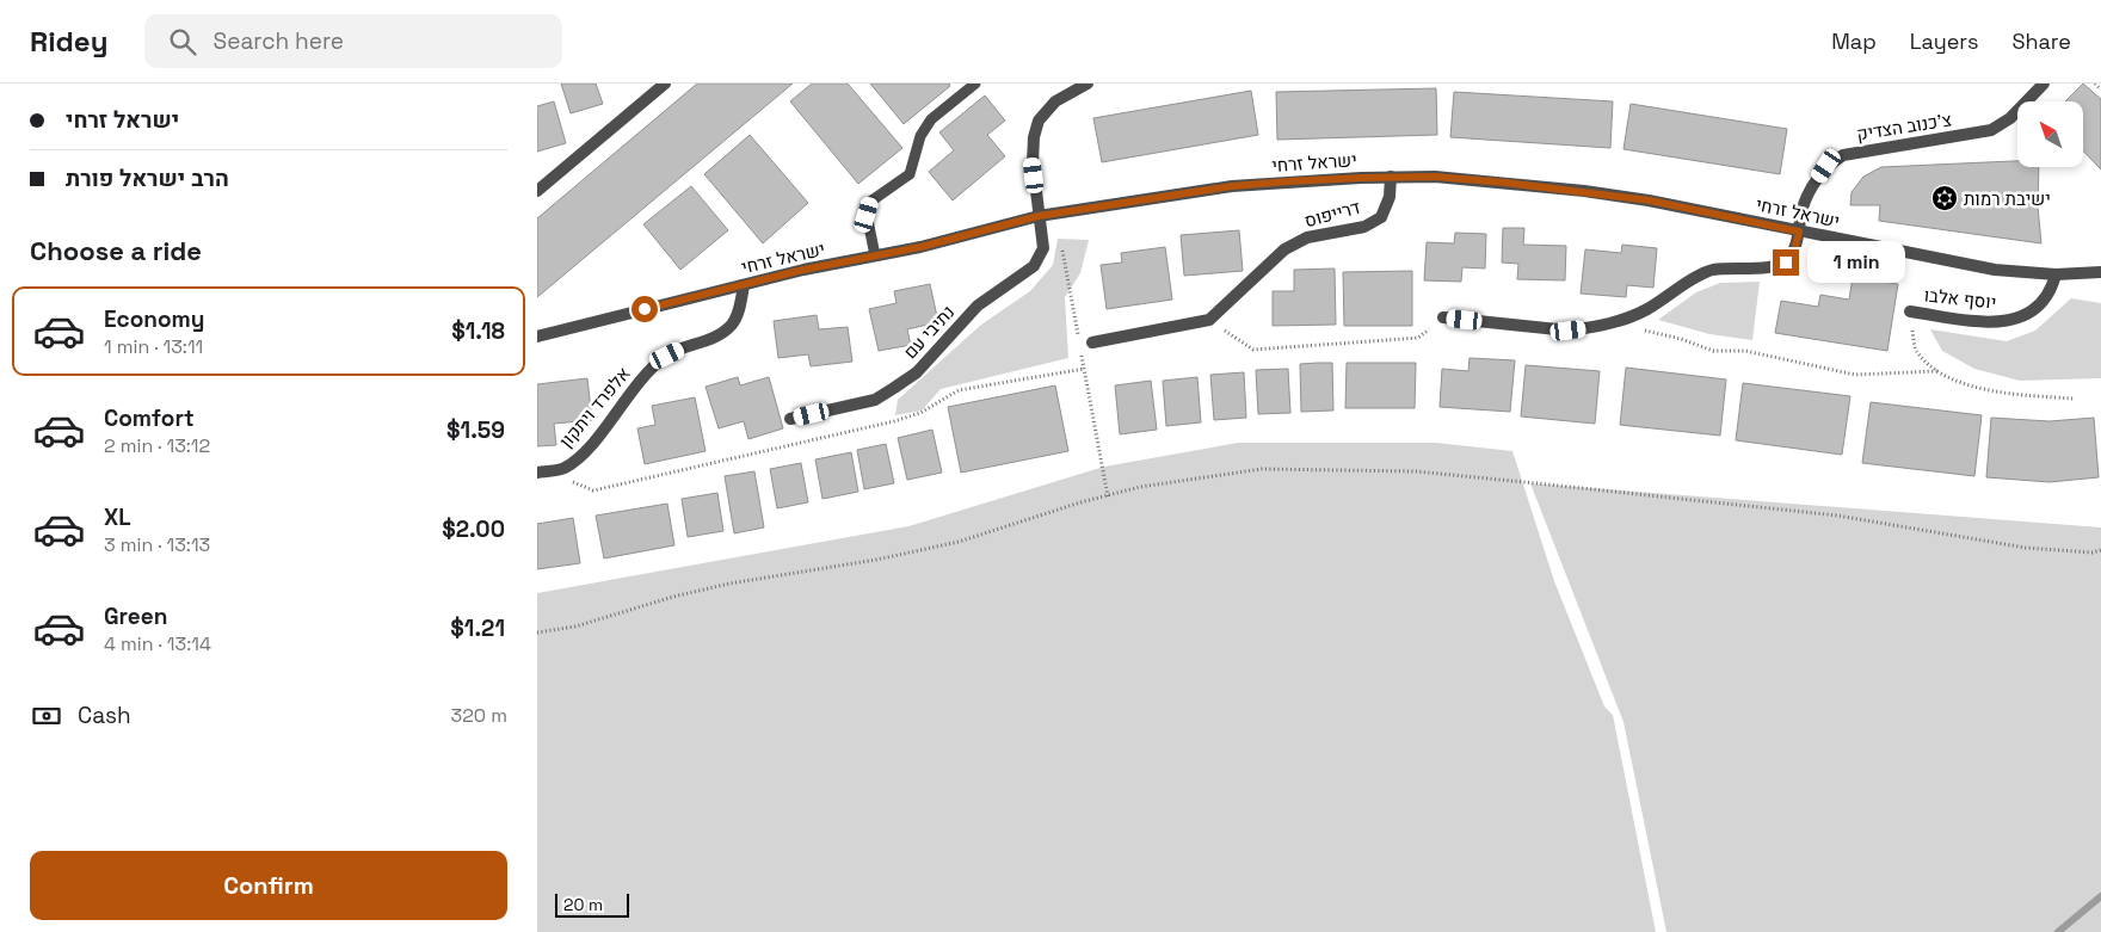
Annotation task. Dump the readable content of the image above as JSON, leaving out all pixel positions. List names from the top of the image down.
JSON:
{
  "streets": {
    "street": [
      "צ'כנוב הצדיק",
      "ישראל זרחי",
      "דרייפוס",
      "יוסף אלבו",
      "נתיבי עם",
      "אלפרד ויתקון"
    ]
  },
  "crossings": [
    ["צ'כנוב הצדיק", "ישראל זרחי"],
    ["ישראל זרחי", "דרייפוס"],
    ["ישראל זרחי", "יוסף אלבו"],
    ["ישראל זרחי", "נתיבי עם"],
    ["ישראל זרחי", "אלפרד ויתקון"]
  ],
  "places": {
    "synagogue": ["ישיבת רמות"]
  },
  "scale_bar": "20 m",
  "north": "top left",
  "page": {
    "header": "Ridey",
    "search": "Search here",
    "nav": ["Map", "Layers", "Share"],
    "banner": ["ישראל זרחי", "הרב ישראל פורת"],
    "heading": "Choose a ride",
    "bubble": "1 min",
    "list": [
      {
        "name": "Economy",
        "note": "1 min · 13:11",
        "value": "$1.18"
      },
      {
        "name": "Comfort",
        "note": "2 min · 13:12",
        "value": "$1.59"
      },
      {
        "name": "XL",
        "note": "3 min · 13:13",
        "value": "$2.00"
      },
      {
        "name": "Green",
        "note": "4 min · 13:14",
        "value": "$1.21"
      }
    ],
    "pay": ["Cash", "320 m"],
    "buttons": "Confirm",
    "scale": "20 m"
  }
}
